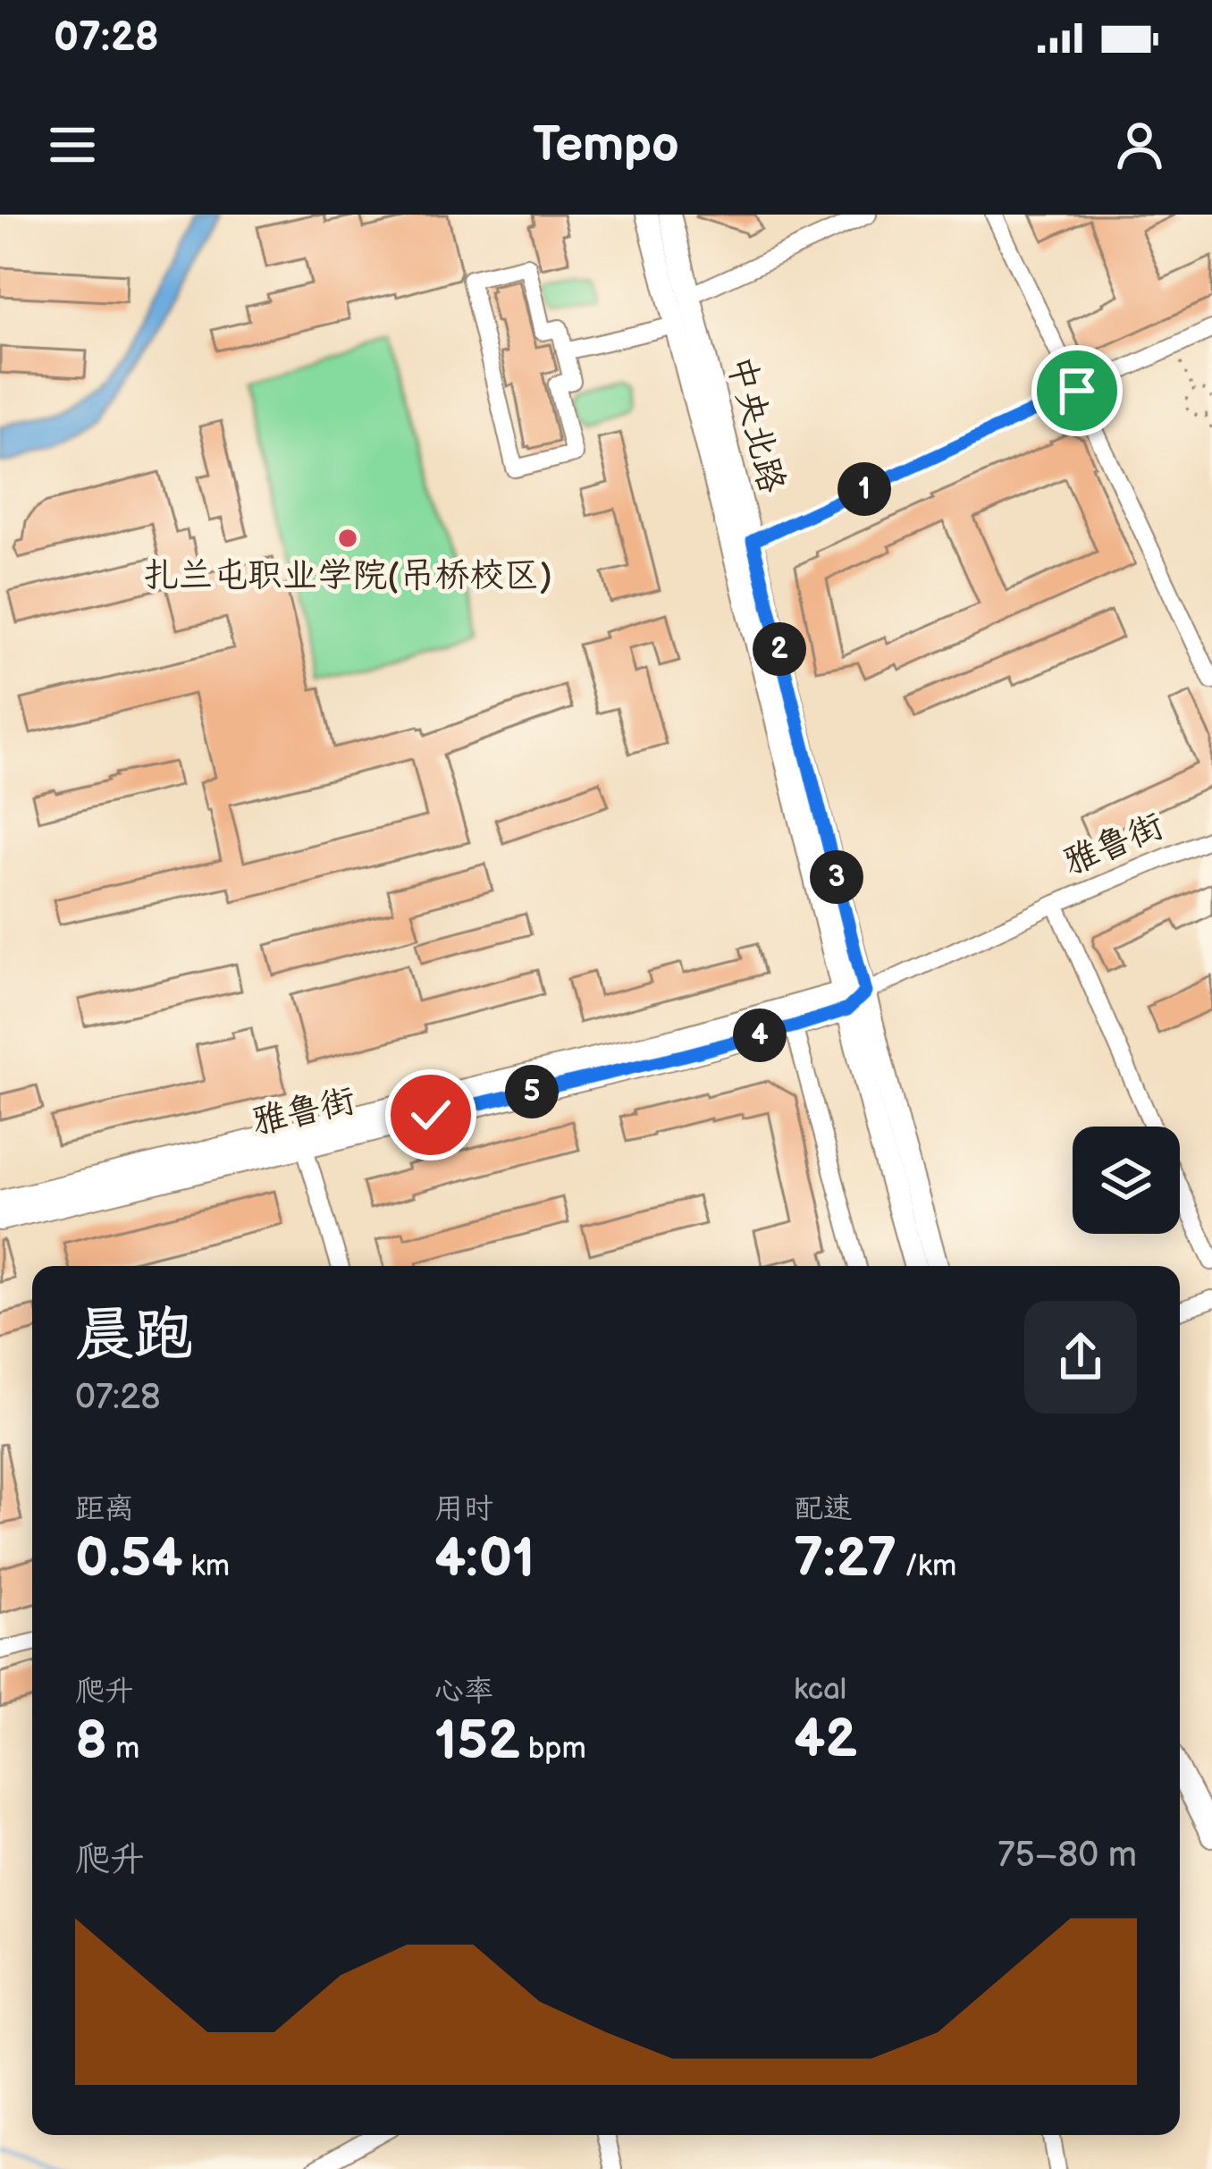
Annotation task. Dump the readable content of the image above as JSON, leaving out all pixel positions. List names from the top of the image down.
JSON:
{
  "streets": {
    "main road": ["中央北路", "雅鲁街"]
  },
  "crossings": [
    ["中央北路", "雅鲁街"]
  ],
  "places": ["扎兰屯职业学院(吊桥校区)"],
  "page": {
    "status": "07:28",
    "header": "Tempo",
    "pins": [
      "1",
      "2",
      "3",
      "4",
      "5"
    ],
    "heading": ["晨跑", "07:28"],
    "stats": [
      ["距离", "0.54 km"],
      ["用时", "4:01"],
      ["配速", "7:27 /km"],
      ["爬升", "8 m"],
      ["心率", "152 bpm"],
      ["kcal", "42"]
    ],
    "chart": ["爬升", "75–80 m"]
  }
}
